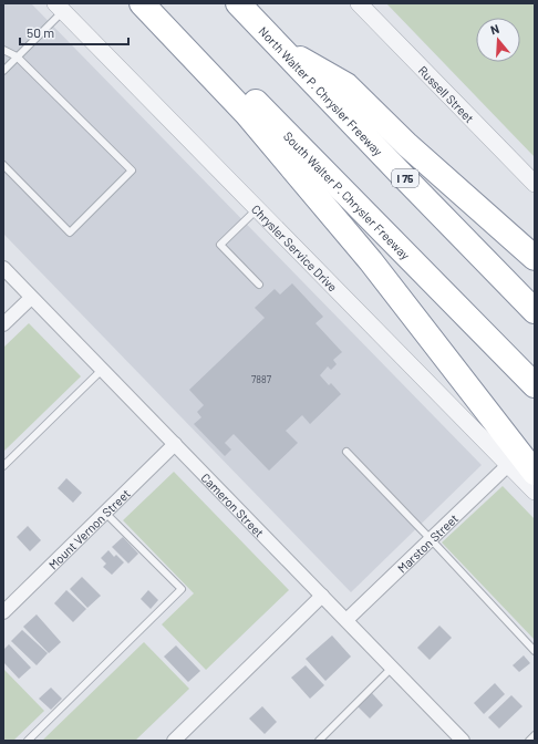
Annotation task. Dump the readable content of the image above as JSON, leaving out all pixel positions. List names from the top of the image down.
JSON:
{
  "streets": {
    "highway": ["North Walter P. Chrysler Freeway", "I 75", "South Walter P. Chrysler Freeway"],
    "street": [
      "Russell Street",
      "Chrysler Service Drive",
      "Cameron Street",
      "Mount Vernon Street",
      "Marston Street"
    ]
  },
  "crossings": [
    ["Chrysler Service Drive", "Marston Street"],
    ["Cameron Street", "Mount Vernon Street"],
    ["Cameron Street", "Marston Street"]
  ],
  "house_numbers": ["7887"],
  "scale_bar": "50 m",
  "north": "top"
}
